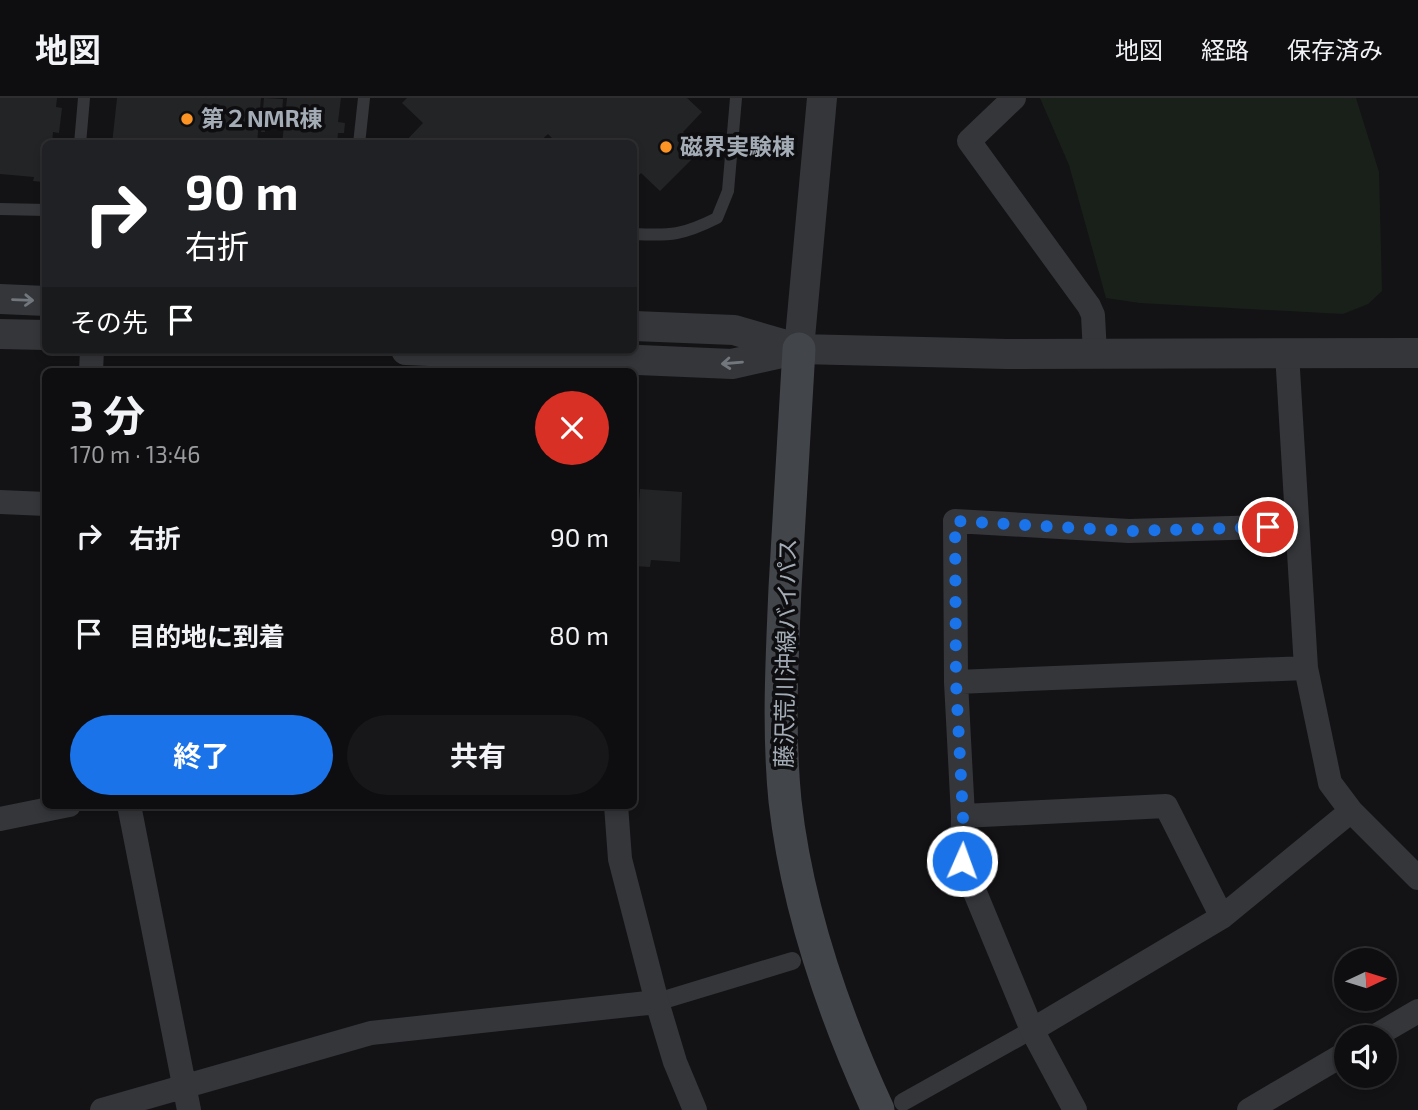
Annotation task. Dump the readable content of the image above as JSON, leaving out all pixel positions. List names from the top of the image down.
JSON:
{
  "streets": {
    "main road": ["藤沢荒川沖線バイパス"]
  },
  "places": ["第２NMR棟", "磁界実験棟"],
  "north": "right",
  "page": {
    "header": "地図",
    "nav": ["地図", "経路", "保存済み"],
    "turn": ["90 m", "右折"],
    "then": "その先",
    "heading": ["3 分", "170 m · 13:46"],
    "list": [
      {
        "name": "右折",
        "value": "90 m"
      },
      {
        "name": "目的地に到着",
        "value": "80 m"
      }
    ],
    "buttons": ["終了", "共有"]
  }
}
